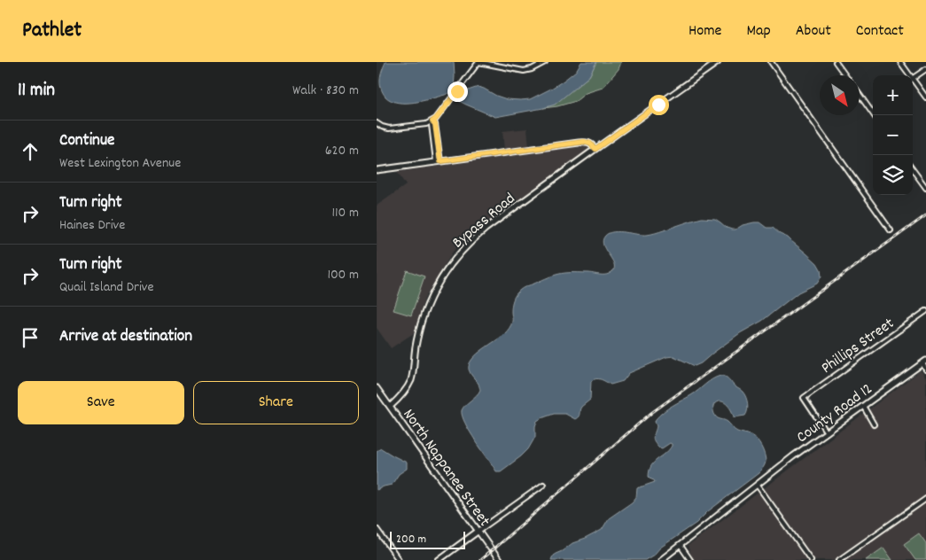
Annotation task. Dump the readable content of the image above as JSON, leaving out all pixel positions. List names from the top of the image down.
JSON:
{
  "streets": {
    "main road": ["Bypass Road", "County Road 12", "North Nappanee Street"],
    "street": ["Phillips Street"]
  },
  "crossings": [
    ["Bypass Road", "North Nappanee Street"],
    ["Phillips Street", "County Road 12"]
  ],
  "scale_bar": "200 m",
  "north": "bottom right",
  "page": {
    "header": "Pathlet",
    "nav": [
      "Home",
      "Map",
      "About",
      "Contact"
    ],
    "heading": ["11 min", "Walk · 830 m"],
    "map_buttons": ["+", "−"],
    "list": [
      ["Continue", "West Lexington Avenue", "620 m"],
      ["Turn right", "Haines Drive", "110 m"],
      ["Turn right", "Quail Island Drive", "100 m"],
      "Arrive at destination"
    ],
    "buttons": ["Save", "Share"],
    "scale": "200 m"
  }
}
